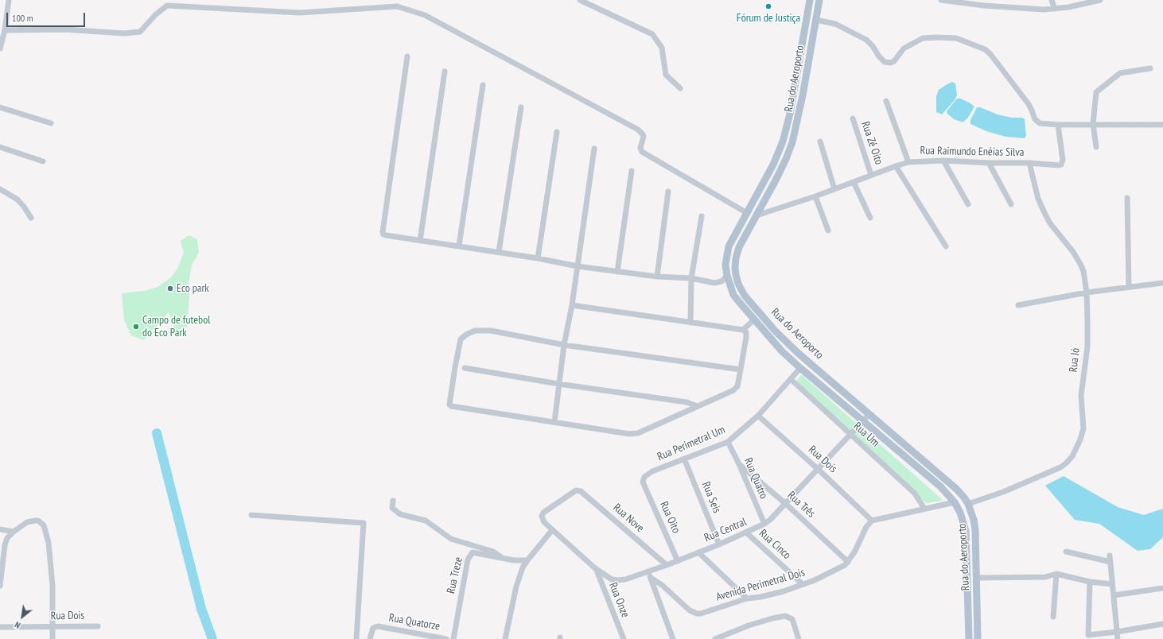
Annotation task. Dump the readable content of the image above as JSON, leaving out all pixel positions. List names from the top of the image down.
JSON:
{
  "streets": {
    "main road": ["Rua do Aeroporto"],
    "street": [
      "Rua Zé Oito",
      "Rua Raimundo Enéias Silva",
      "Rua Jó",
      "Rua Um",
      "Rua Perimetral Um",
      "Rua Dois",
      "Rua Quatro",
      "Rua Seis",
      "Rua Três",
      "Rua Oito",
      "Rua Nove",
      "Rua Central",
      "Rua Cinco",
      "Rua Treze",
      "Avenida Perimetral Dois",
      "Rua Onze",
      "Rua Quatorze"
    ]
  },
  "crossings": [
    ["Rua do Aeroporto", "Rua Raimundo Enéias Silva"],
    ["Rua do Aeroporto", "Rua Jó"],
    ["Rua do Aeroporto", "Rua Perimetral Um"],
    ["Rua do Aeroporto", "Rua Central"],
    ["Rua Zé Oito", "Rua Raimundo Enéias Silva"],
    ["Rua Raimundo Enéias Silva", "Rua Jó"],
    ["Rua Um", "Rua Perimetral Um"],
    ["Rua Um", "Rua Central"],
    ["Rua Perimetral Um", "Rua Dois"],
    ["Rua Perimetral Um", "Rua Quatro"],
    ["Rua Perimetral Um", "Rua Seis"],
    ["Rua Perimetral Um", "Rua Oito"],
    ["Rua Dois", "Rua Central"],
    ["Rua Dois", "Avenida Perimetral Dois"],
    ["Rua Quatro", "Rua Três"],
    ["Rua Quatro", "Rua Central"],
    ["Rua Seis", "Rua Central"],
    ["Rua Três", "Rua Central"],
    ["Rua Três", "Avenida Perimetral Dois"],
    ["Rua Oito", "Rua Central"],
    ["Rua Nove", "Rua Central"],
    ["Rua Central", "Rua Cinco"],
    ["Rua Central", "Avenida Perimetral Dois"],
    ["Rua Central", "Rua Onze"],
    ["Rua Cinco", "Avenida Perimetral Dois"]
  ],
  "places": ["Fórum de Justiça", "Eco park", "Campo de futebol do Eco Park"],
  "scale_bar": "100 m",
  "north": "bottom left"
}
